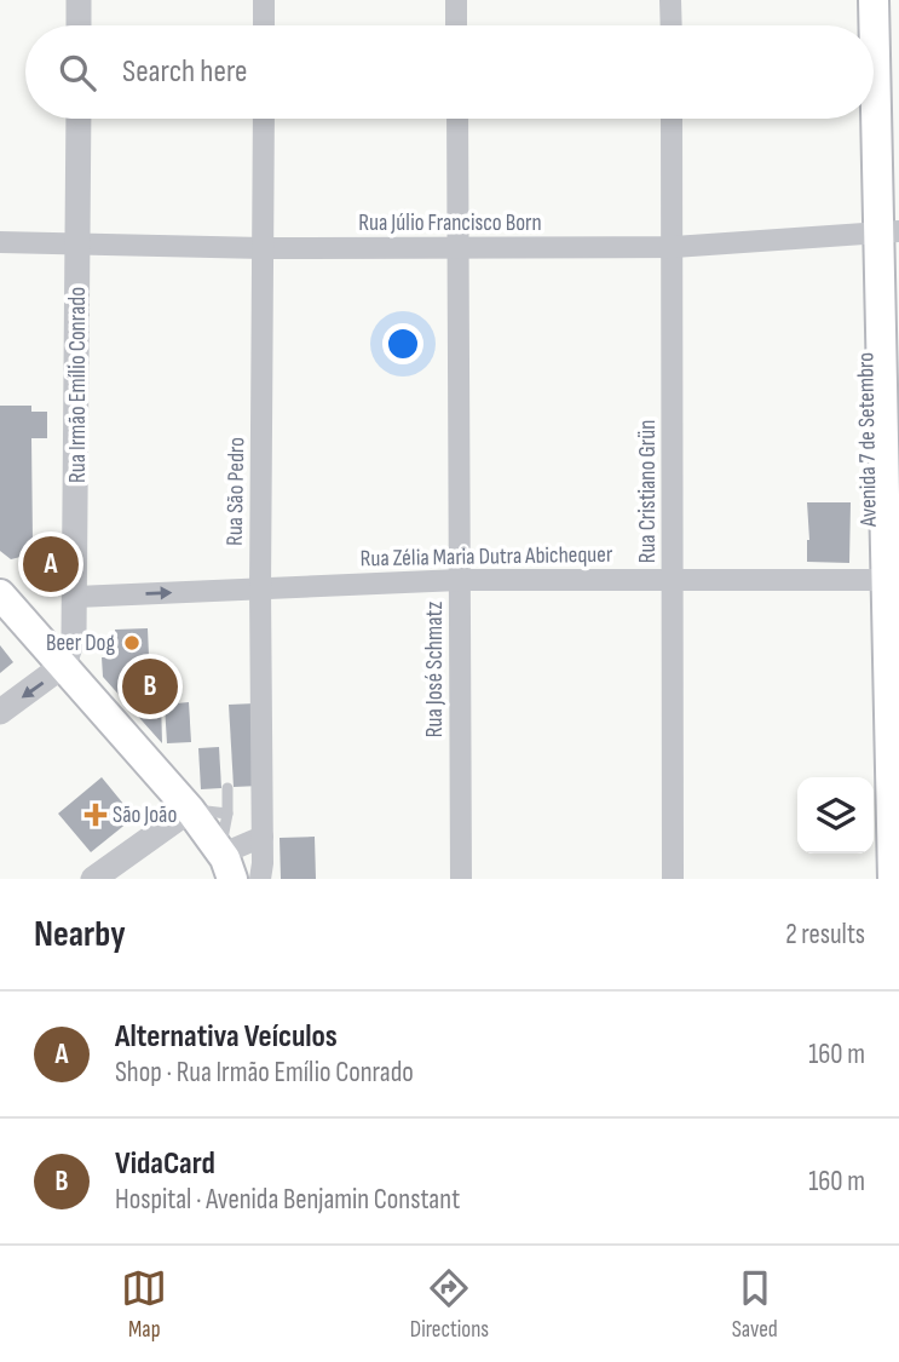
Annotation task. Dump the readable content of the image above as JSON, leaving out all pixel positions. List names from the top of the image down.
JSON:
{
  "streets": {
    "main road": ["Avenida 7 de Setembro"],
    "street": [
      "Rua Júlio Francisco Born",
      "Rua Irmão Emílio Conrado",
      "Rua São Pedro",
      "Rua Cristiano Grün",
      "Rua Zélia Maria Dutra Abichequer",
      "Rua José Schmatz"
    ]
  },
  "crossings": [
    ["Rua Júlio Francisco Born", "Rua Irmão Emílio Conrado"],
    ["Rua Júlio Francisco Born", "Avenida 7 de Setembro"],
    ["Rua Júlio Francisco Born", "Rua São Pedro"],
    ["Rua Júlio Francisco Born", "Rua Cristiano Grün"],
    ["Rua Júlio Francisco Born", "Rua José Schmatz"],
    ["Rua Irmão Emílio Conrado", "Rua Zélia Maria Dutra Abichequer"],
    ["Avenida 7 de Setembro", "Rua Zélia Maria Dutra Abichequer"],
    ["Rua São Pedro", "Rua Zélia Maria Dutra Abichequer"],
    ["Rua Cristiano Grün", "Rua Zélia Maria Dutra Abichequer"],
    ["Rua Zélia Maria Dutra Abichequer", "Rua José Schmatz"]
  ],
  "places": {
    "other": ["Beer Dog"],
    "health": ["São João"]
  },
  "page": {
    "search": "Search here",
    "pins": ["A", "B"],
    "heading": ["Nearby", "2 results"],
    "list": [
      {
        "mark": "A",
        "name": "Alternativa Veículos",
        "note": "Shop · Rua Irmão Emílio Conrado",
        "value": "160 m"
      },
      {
        "mark": "B",
        "name": "VidaCard",
        "note": "Hospital · Avenida Benjamin Constant",
        "value": "160 m"
      }
    ],
    "nav": ["Map", "Directions", "Saved"]
  }
}
